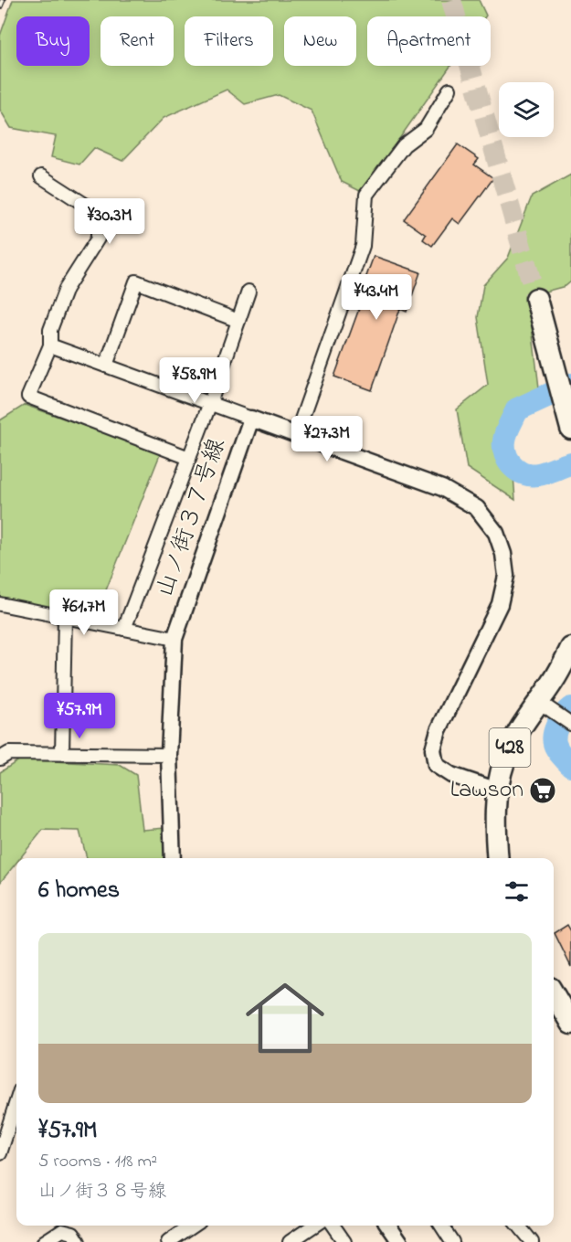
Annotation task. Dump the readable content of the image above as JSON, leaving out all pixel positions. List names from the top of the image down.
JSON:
{
  "streets": {
    "highway": ["428"],
    "street": ["山ノ街３７号線"]
  },
  "crossings": [
    ["山ノ街３７号線", "428"]
  ],
  "places": {
    "supermarket": ["Lawson"]
  },
  "page": {
    "chip": [
      "Buy",
      "Rent",
      "Filters",
      "New",
      "Apartment"
    ],
    "price": [
      "¥30.3M",
      "¥43.4M",
      "¥58.9M",
      "¥27.3M",
      "¥61.7M",
      "¥57.9M"
    ],
    "heading": "6 homes",
    "list": [
      {
        "name": "¥57.9M",
        "note": "5 rooms · 118 m² · 山ノ街３８号線"
      }
    ]
  }
}
